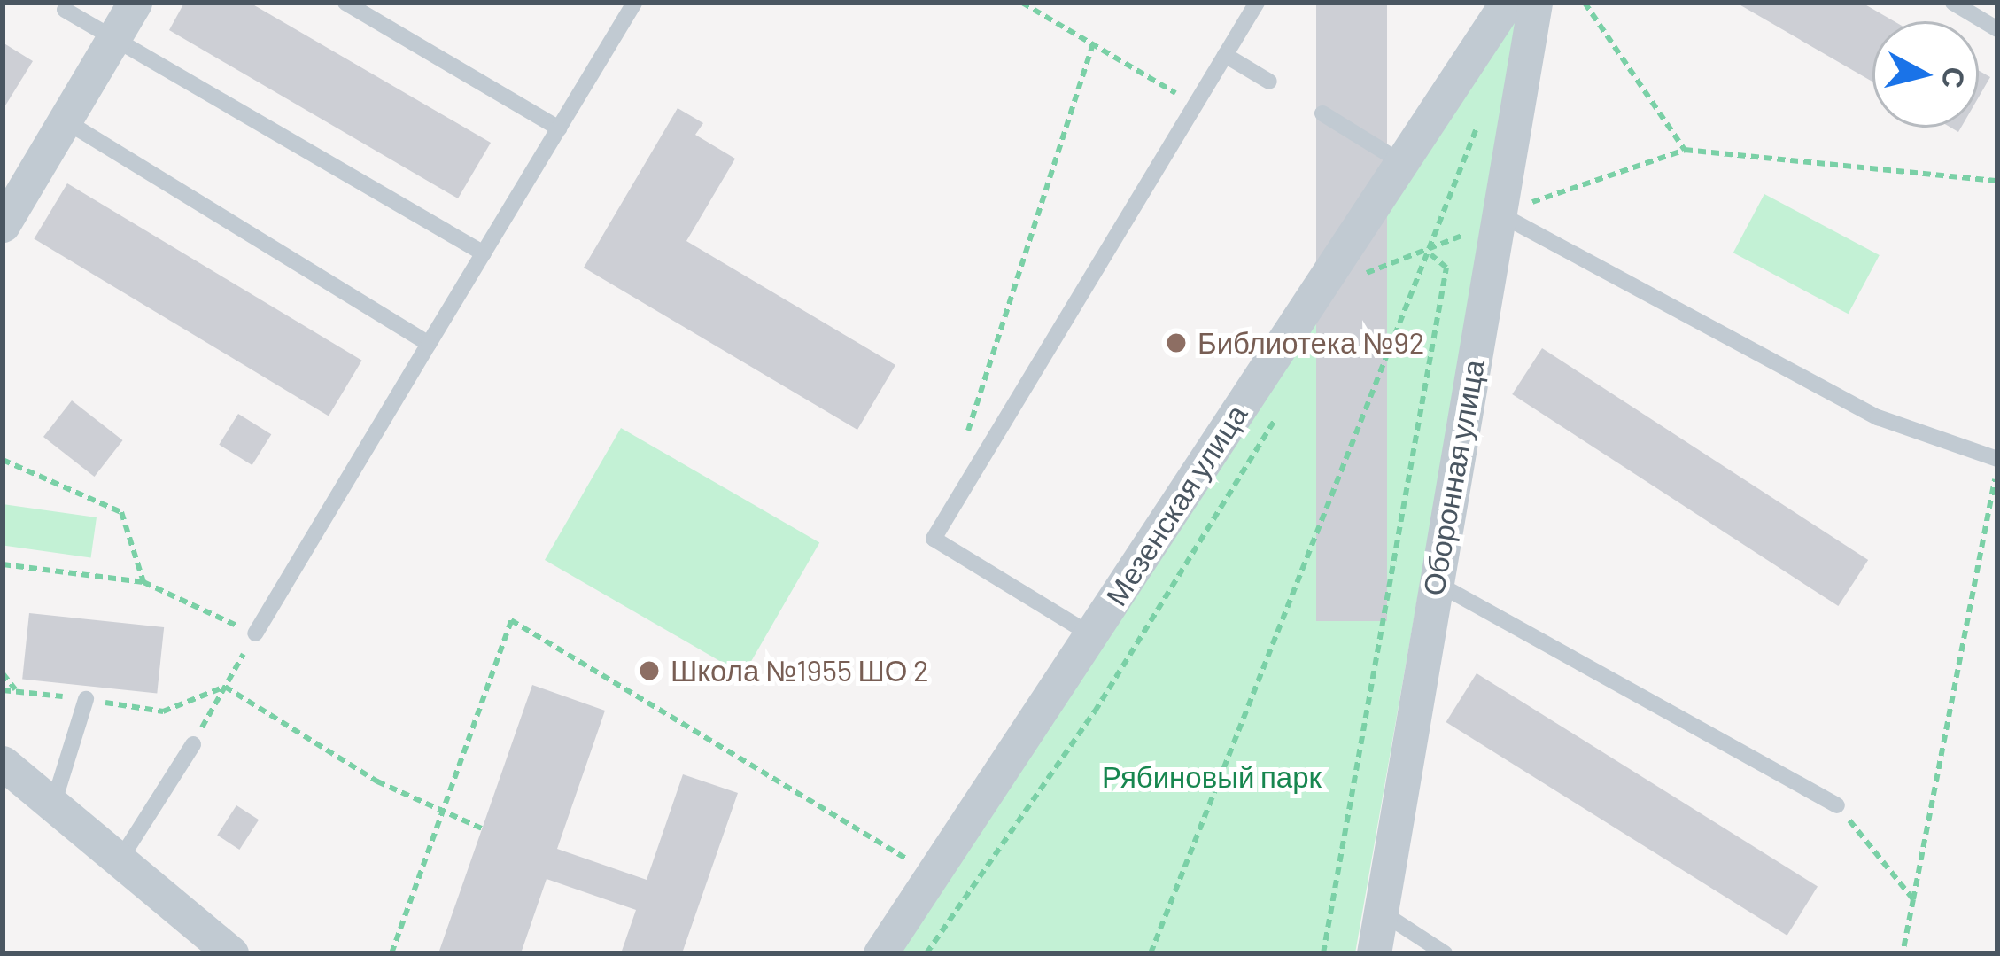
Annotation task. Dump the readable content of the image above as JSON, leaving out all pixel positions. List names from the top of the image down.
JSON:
{
  "streets": {
    "street": ["Оборонная улица", "Мезенская улица"]
  },
  "parks": ["Рябиновый парк"],
  "places": ["Библиотека №92", "Школа №1955 ШО 2"],
  "north": "right"
}
